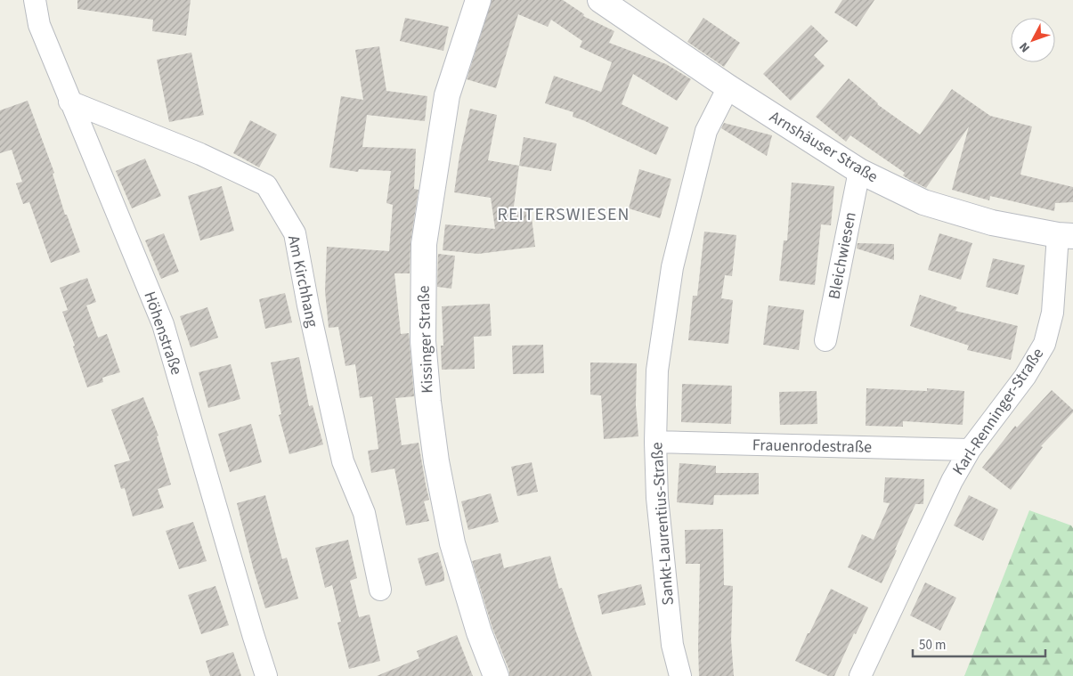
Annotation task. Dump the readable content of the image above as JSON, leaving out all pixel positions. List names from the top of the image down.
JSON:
{
  "streets": {
    "street": [
      "Arnshäuser Straße",
      "Bleichwiesen",
      "Am Kirchhang",
      "Höhenstraße",
      "Kissinger Straße",
      "Karl-Renninger-Straße",
      "Frauenrodestraße",
      "Sankt-Laurentius-Straße"
    ]
  },
  "crossings": [
    ["Arnshäuser Straße", "Bleichwiesen"],
    ["Arnshäuser Straße", "Karl-Renninger-Straße"],
    ["Arnshäuser Straße", "Sankt-Laurentius-Straße"],
    ["Am Kirchhang", "Höhenstraße"],
    ["Karl-Renninger-Straße", "Frauenrodestraße"],
    ["Frauenrodestraße", "Sankt-Laurentius-Straße"]
  ],
  "districts": ["REITERSWIESEN"],
  "scale_bar": "50 m",
  "north": "bottom left"
}
